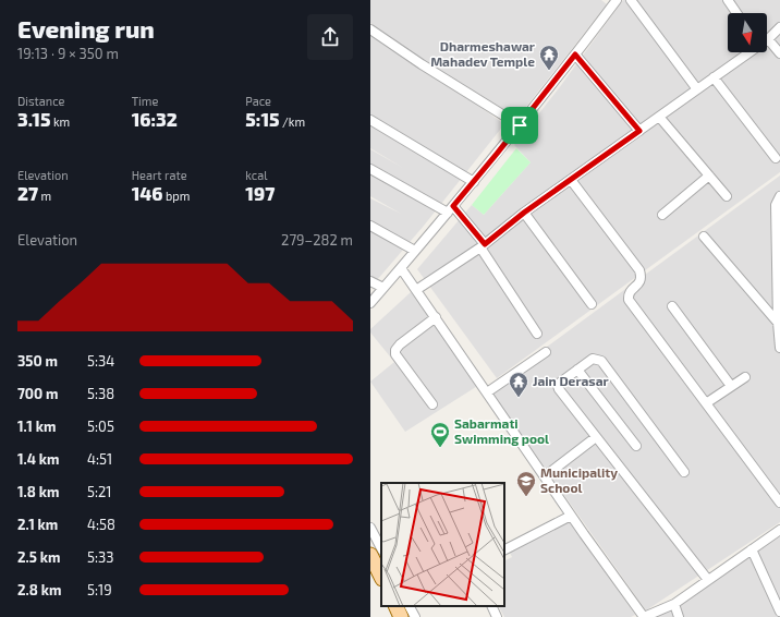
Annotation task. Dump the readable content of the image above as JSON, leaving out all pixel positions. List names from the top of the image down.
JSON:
{
  "places": {
    "temple": ["Dharmeshawar Mahadev Temple", "Jain Derasar"],
    "sports": ["Sabarmati Swimming pool"],
    "school or university": ["Municipality School"]
  },
  "north": "bottom",
  "page": {
    "heading": ["Evening run", "19:13 · 9 × 350 m"],
    "stats": [
      ["Distance", "3.15 km"],
      ["Time", "16:32"],
      ["Pace", "5:15 /km"],
      ["Elevation", "27 m"],
      ["Heart rate", "146 bpm"],
      ["kcal", "197"]
    ],
    "chart": ["Elevation", "279–282 m"],
    "list": [
      {
        "name": "350 m",
        "note": "5:34"
      },
      {
        "name": "700 m",
        "note": "5:38"
      },
      {
        "name": "1.1 km",
        "note": "5:05"
      },
      {
        "name": "1.4 km",
        "note": "4:51"
      },
      {
        "name": "1.8 km",
        "note": "5:21"
      },
      {
        "name": "2.1 km",
        "note": "4:58"
      },
      {
        "name": "2.5 km",
        "note": "5:33"
      },
      {
        "name": "2.8 km",
        "note": "5:19"
      }
    ]
  }
}
